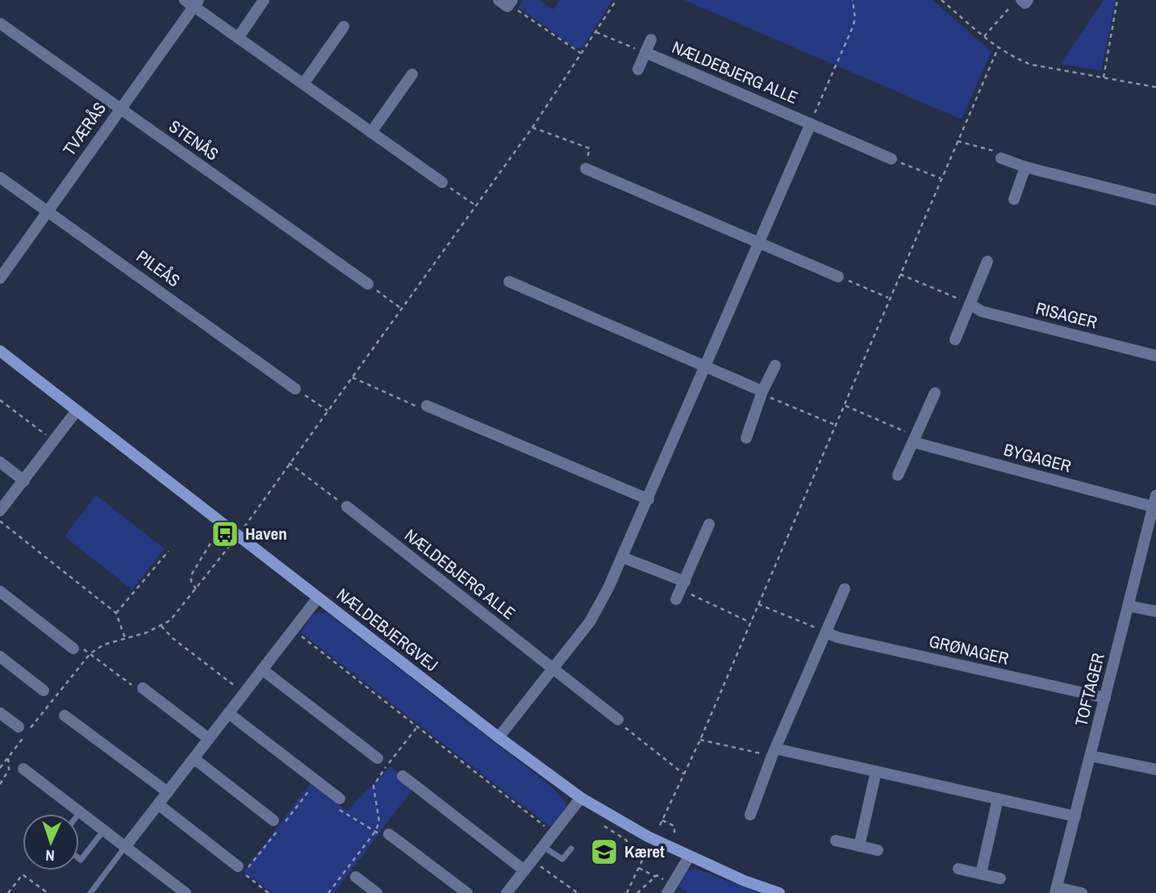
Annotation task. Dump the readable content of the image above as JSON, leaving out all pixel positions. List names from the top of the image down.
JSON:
{
  "streets": {
    "street": [
      "NÆLDEBJERG ALLE",
      "TVÆRÅS",
      "STENÅS",
      "PILEÅS",
      "RISAGER",
      "BYGAGER",
      "NÆLDEBJERGVEJ",
      "GRØNAGER",
      "TOFTAGER"
    ]
  },
  "crossings": [
    ["NÆLDEBJERG ALLE", "NÆLDEBJERGVEJ"],
    ["TVÆRÅS", "STENÅS"],
    ["TVÆRÅS", "PILEÅS"],
    ["BYGAGER", "TOFTAGER"],
    ["GRØNAGER", "TOFTAGER"]
  ],
  "places": {
    "bus stop": ["Haven"],
    "school or university": ["Kæret"]
  },
  "north": "bottom"
}
